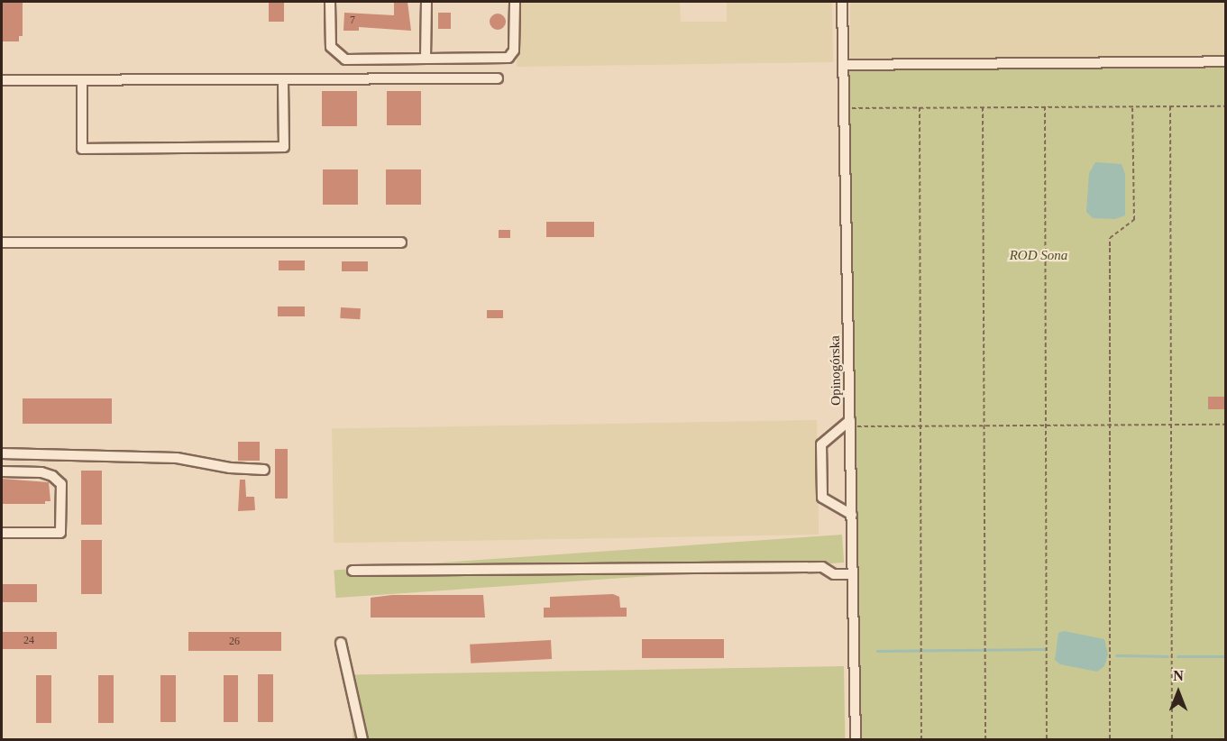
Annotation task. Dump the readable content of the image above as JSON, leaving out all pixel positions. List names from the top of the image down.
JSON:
{
  "streets": {
    "street": ["Opinogórska"]
  },
  "parks": ["ROD Sona"],
  "house_numbers": ["7", "24", "26"],
  "north": "top"
}
